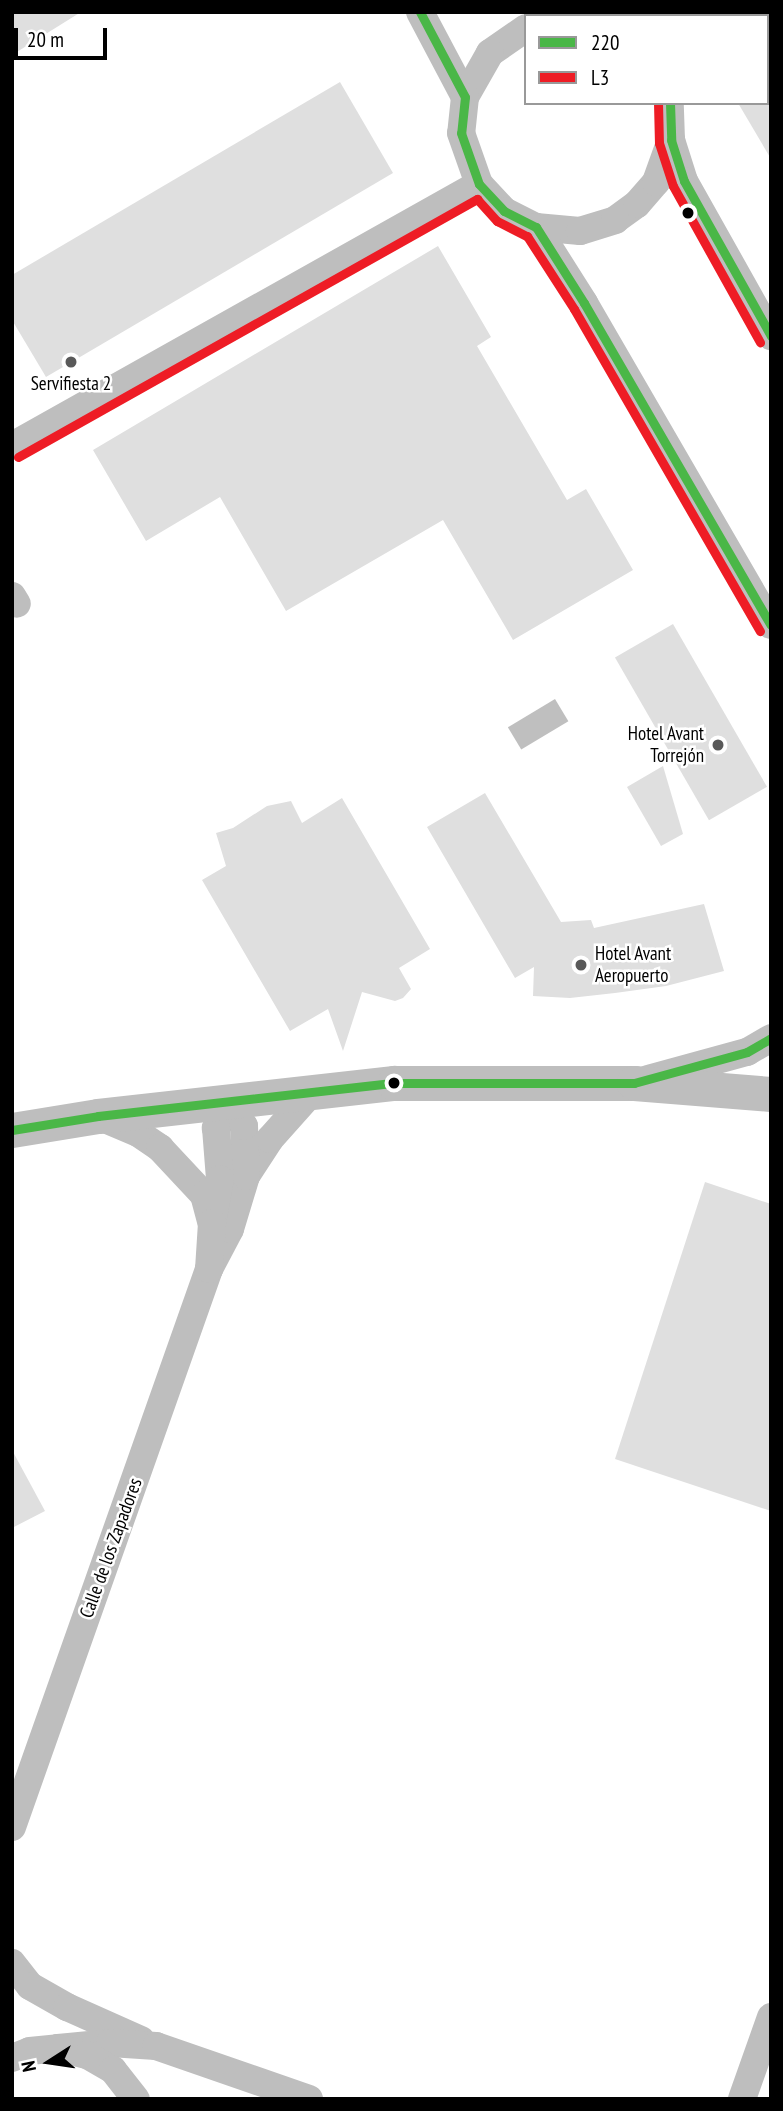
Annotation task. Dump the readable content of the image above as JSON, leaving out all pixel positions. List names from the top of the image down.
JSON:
{
  "streets": {
    "street": ["Calle de los Zapadores"]
  },
  "places": ["Servifiesta 2", "Hotel Avant Torrejón", "Hotel Avant Aeropuerto"],
  "lines": ["transit line 220", "transit line L3"],
  "legend": ["220", "L3"],
  "scale_bar": "20 m",
  "north": "left"
}
